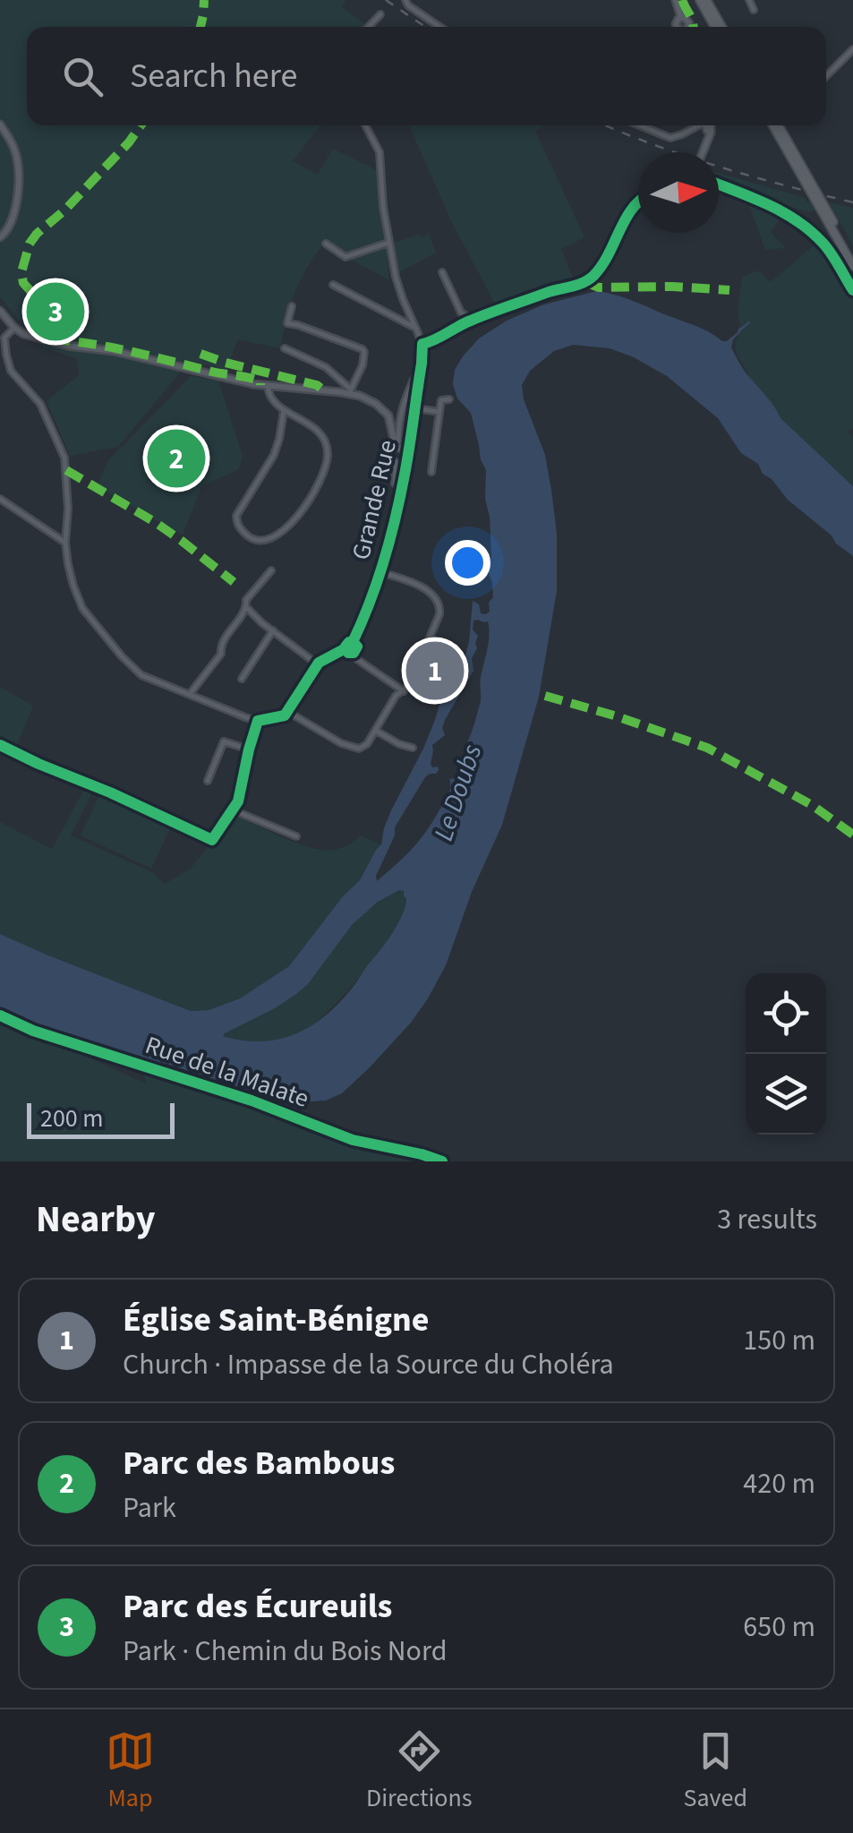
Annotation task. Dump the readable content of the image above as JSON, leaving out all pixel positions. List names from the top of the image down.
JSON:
{
  "streets": {
    "street": ["Grande Rue", "Rue de la Malate"]
  },
  "water": ["Le Doubs"],
  "scale_bar": "200 m",
  "north": "right",
  "page": {
    "search": "Search here",
    "pins": ["3", "2", "1"],
    "scale": "200 m",
    "heading": ["Nearby", "3 results"],
    "list": [
      {
        "mark": "1",
        "name": "Église Saint-Bénigne",
        "note": "Church · Impasse de la Source du Choléra",
        "value": "150 m"
      },
      {
        "mark": "2",
        "name": "Parc des Bambous",
        "note": "Park",
        "value": "420 m"
      },
      {
        "mark": "3",
        "name": "Parc des Écureuils",
        "note": "Park · Chemin du Bois Nord",
        "value": "650 m"
      }
    ],
    "nav": ["Map", "Directions", "Saved"]
  }
}
